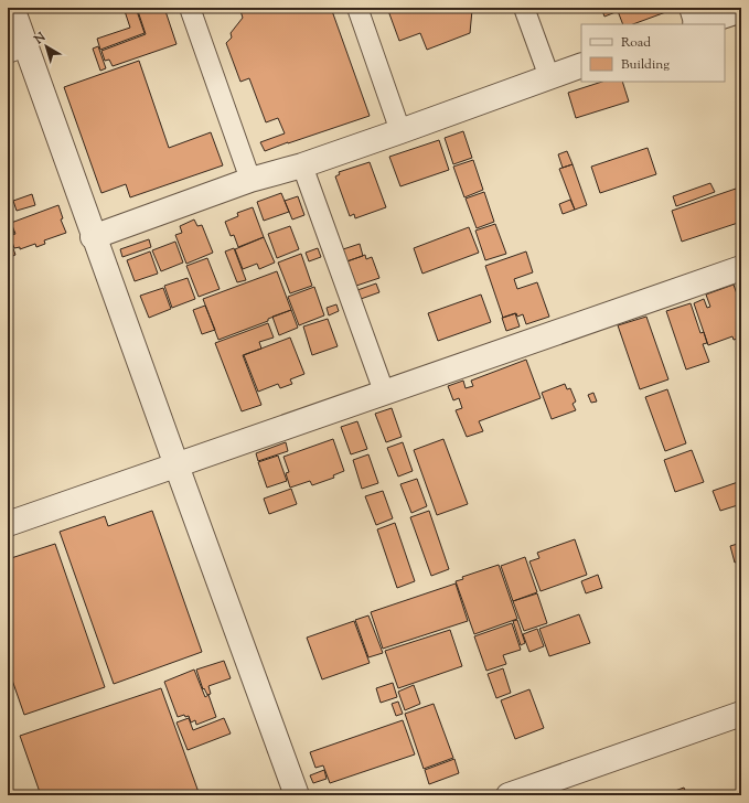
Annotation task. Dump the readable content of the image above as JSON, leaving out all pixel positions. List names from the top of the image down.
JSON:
{
  "legend": ["Road", "Building"],
  "north": "top left"
}
